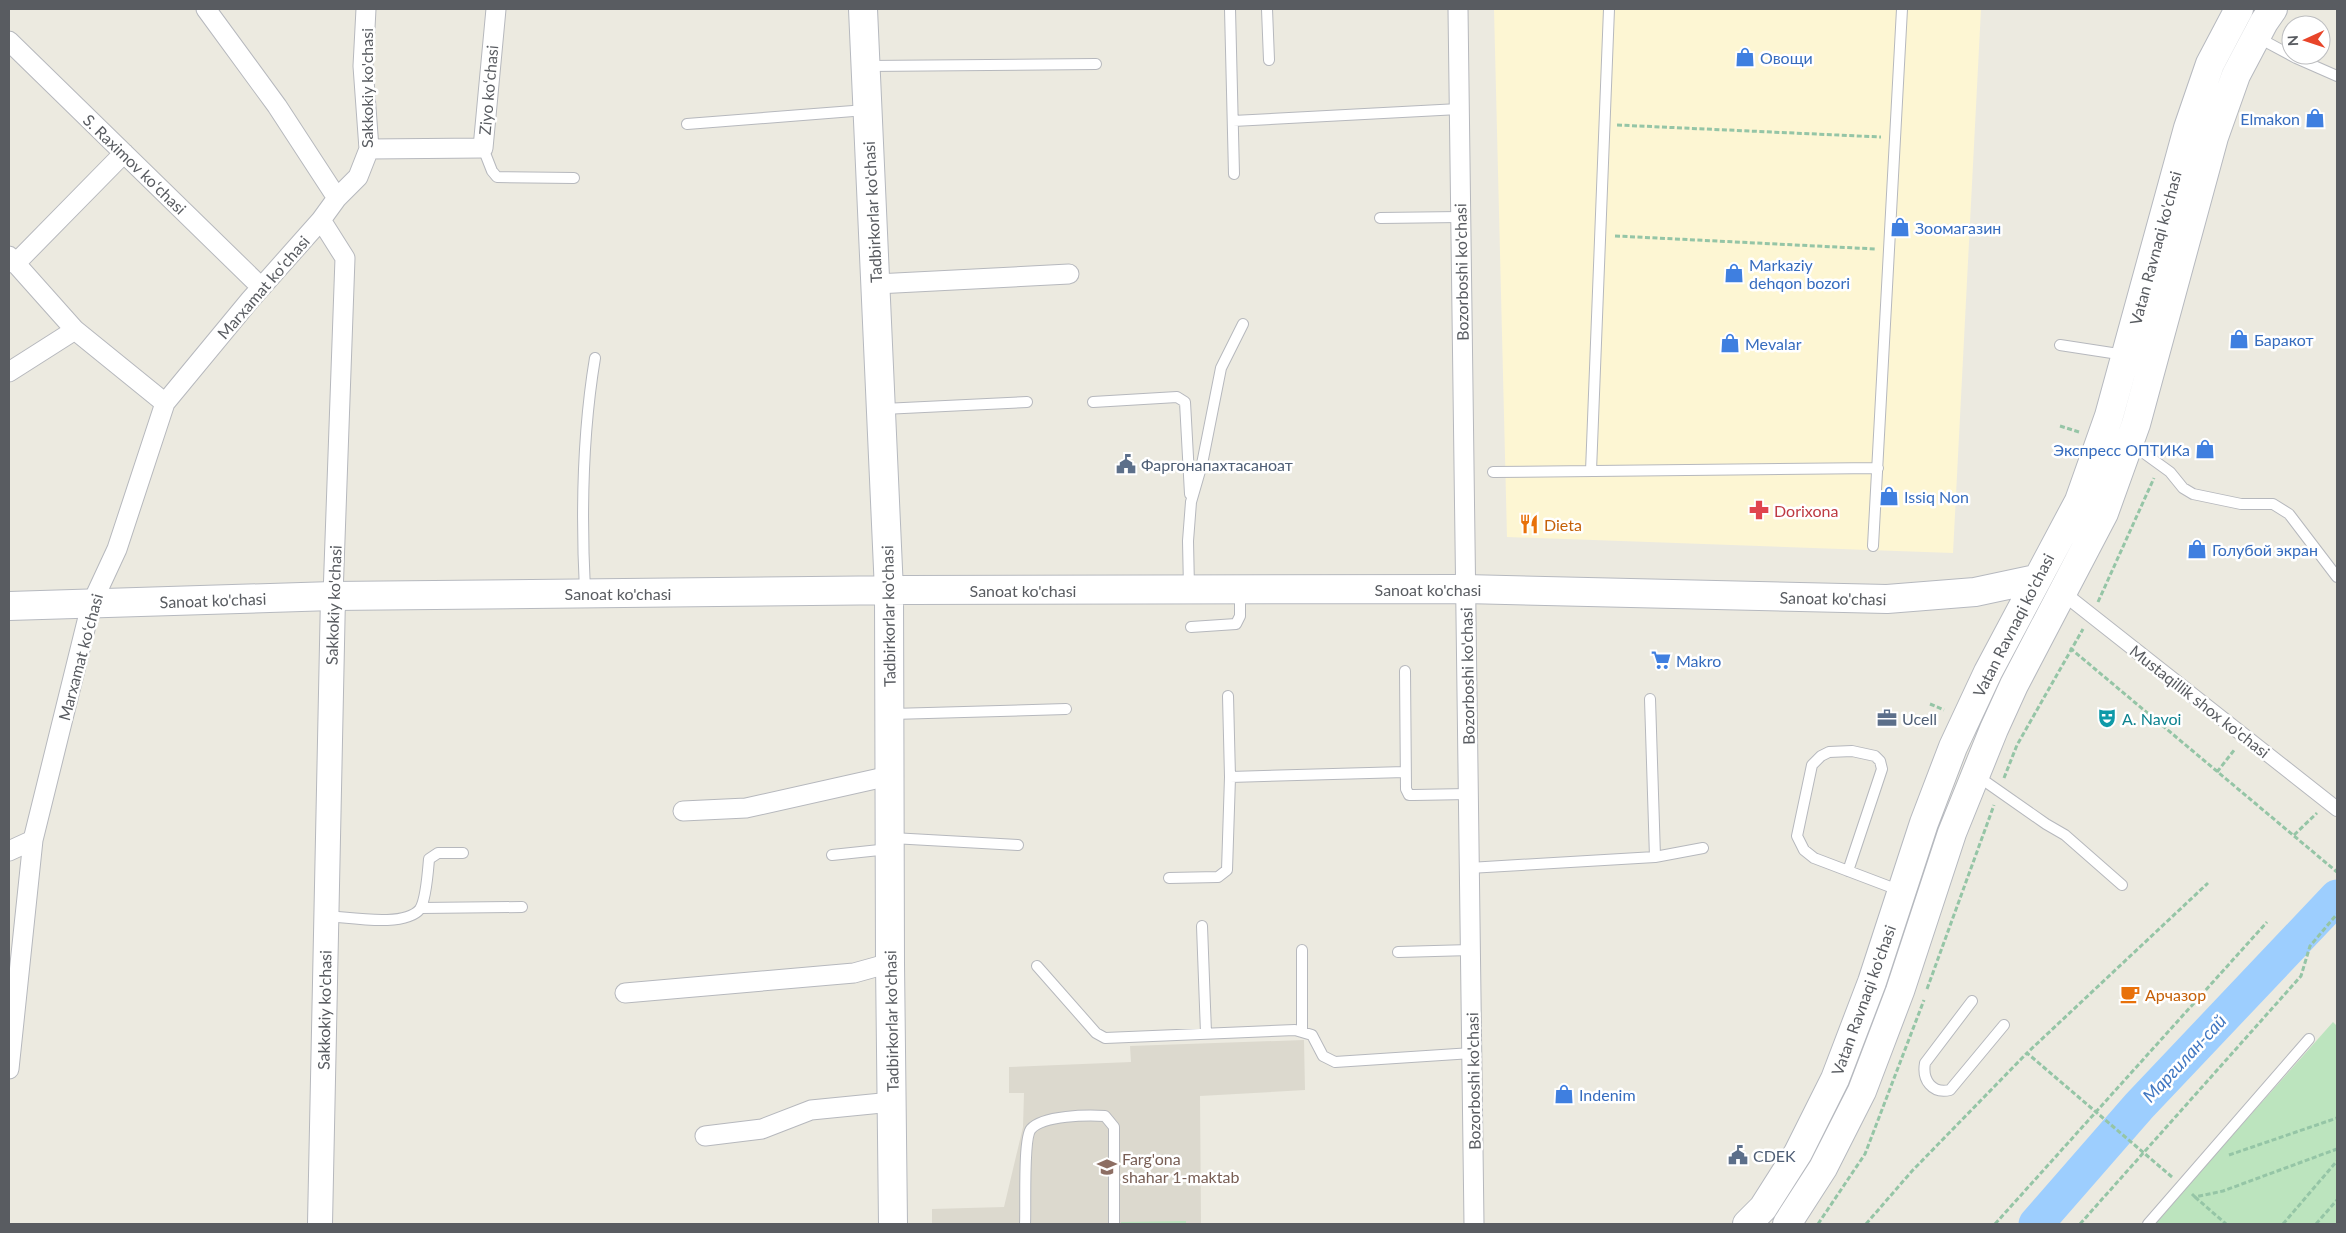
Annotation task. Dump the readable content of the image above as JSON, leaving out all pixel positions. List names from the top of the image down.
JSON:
{
  "streets": {
    "main road": ["Tadbirkorlar ko'chasi", "Vatan Ravnaqi ko'chasi", "Sanoat ko'chasi"],
    "street": [
      "Sakkokiy ko'chasi",
      "Ziyo koʻchasi",
      "S. Raximov koʻchasi",
      "Bozorboshi ko'chasi",
      "Marxamat koʻchasi",
      "Mustaqillik shox ko'chasi"
    ]
  },
  "crossings": [
    ["Sakkokiy ko'chasi", "Ziyo koʻchasi"],
    ["Sakkokiy ko'chasi", "Marxamat koʻchasi"],
    ["Sakkokiy ko'chasi", "Sanoat ko'chasi"],
    ["S. Raximov koʻchasi", "Marxamat koʻchasi"],
    ["Tadbirkorlar ko'chasi", "Sanoat ko'chasi"],
    ["Vatan Ravnaqi ko'chasi", "Sanoat ko'chasi"],
    ["Vatan Ravnaqi ko'chasi", "Mustaqillik shox ko'chasi"],
    ["Bozorboshi ko'chasi", "Sanoat ko'chasi"],
    ["Marxamat koʻchasi", "Sanoat ko'chasi"]
  ],
  "water": ["Маргилан-сай"],
  "places": {
    "shop": [
      "Овощи",
      "Elmakon",
      "Зоомагазин",
      "Markaziy dehqon bozori",
      "Баракот",
      "Mevalar",
      "Экспресс ОПТИКа",
      "Issiq Non",
      "Голубой экран",
      "Indenim"
    ],
    "public building": ["Фаргонапахтасаноат", "CDEK"],
    "pharmacy": ["Dorixona"],
    "restaurant": ["Dieta"],
    "supermarket": ["Makro"],
    "office": ["Ucell"],
    "theatre": ["A. Navoi"],
    "cafe": ["Арчазор"],
    "school or university": ["Farg'ona shahar 1-maktab"]
  },
  "north": "left"
}
